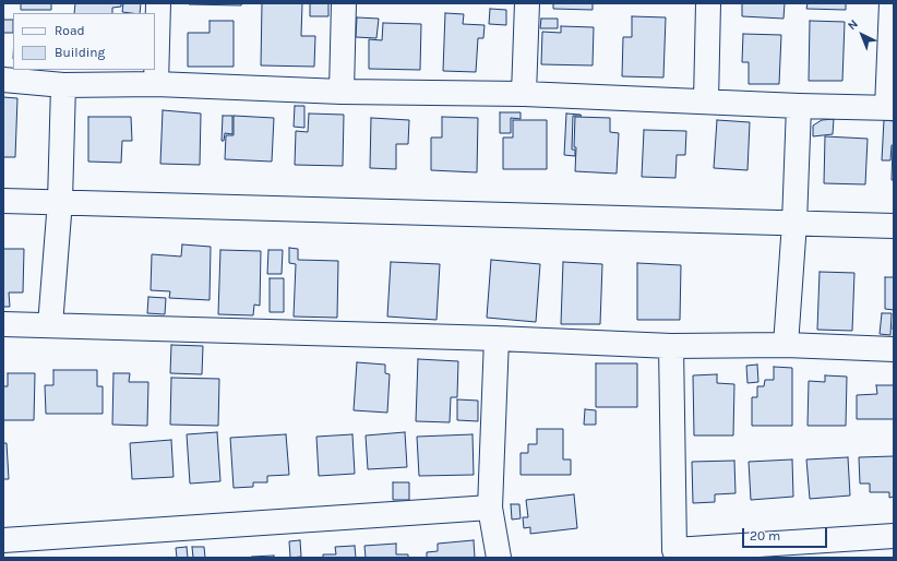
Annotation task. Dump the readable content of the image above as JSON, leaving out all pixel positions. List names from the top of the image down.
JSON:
{
  "legend": ["Road", "Building"],
  "scale_bar": "20 m",
  "north": "top left"
}
